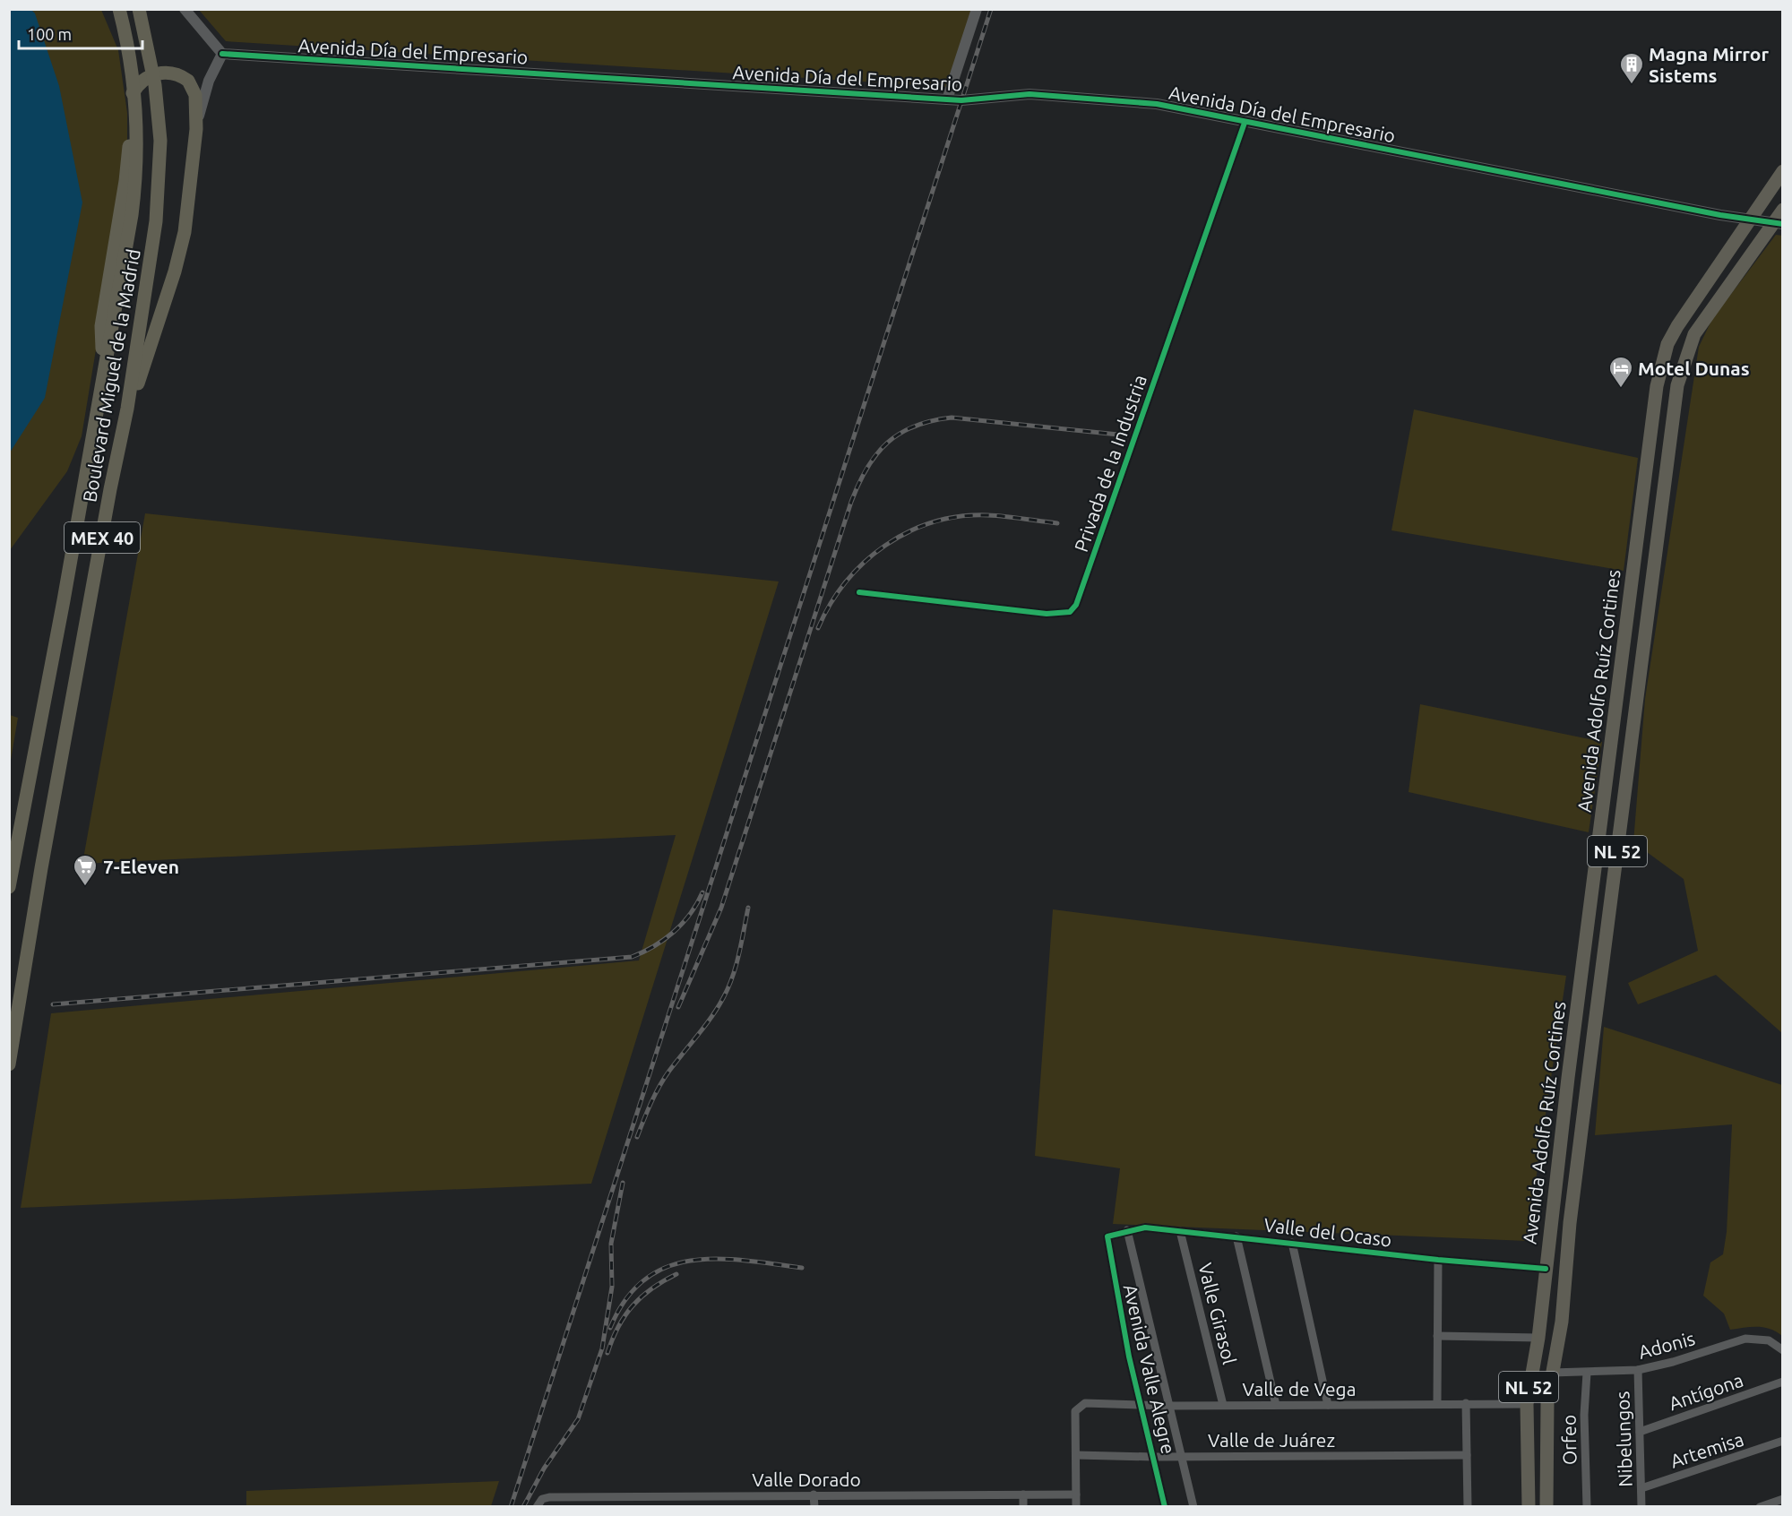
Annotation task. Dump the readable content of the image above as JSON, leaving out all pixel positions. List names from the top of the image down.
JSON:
{
  "streets": {
    "highway": ["Boulevard Miguel de la Madrid", "MEX 40"],
    "main road": ["Avenida Adolfo Ruíz Cortines", "NL 52"],
    "street": [
      "Avenida Día del Empresario",
      "Privada de la Industria",
      "Valle del Ocaso",
      "Valle Girasol",
      "Adonis",
      "Avenida Valle Alegre",
      "Valle de Vega",
      "Antígona",
      "Nibelungos",
      "Valle de Juárez",
      "Orfeo",
      "Artemisa",
      "Valle Dorado"
    ]
  },
  "crossings": [
    ["Avenida Día del Empresario", "Privada de la Industria"],
    ["Avenida Día del Empresario", "Avenida Adolfo Ruíz Cortines"],
    ["Avenida Adolfo Ruíz Cortines", "Valle del Ocaso"],
    ["Avenida Adolfo Ruíz Cortines", "Adonis"],
    ["Avenida Adolfo Ruíz Cortines", "Valle de Vega"],
    ["Valle del Ocaso", "Valle Girasol"],
    ["Valle del Ocaso", "Avenida Valle Alegre"],
    ["Valle Girasol", "Valle de Vega"],
    ["Adonis", "Nibelungos"],
    ["Adonis", "Orfeo"],
    ["Avenida Valle Alegre", "Valle de Vega"],
    ["Avenida Valle Alegre", "Valle de Juárez"],
    ["Valle de Vega", "Valle de Juárez"],
    ["Antígona", "Nibelungos"],
    ["Nibelungos", "Artemisa"]
  ],
  "places": {
    "building": ["Magna Mirror Sistems"],
    "hotel": ["Motel Dunas"],
    "supermarket": ["7-Eleven"]
  },
  "scale_bar": "100 m"
}
